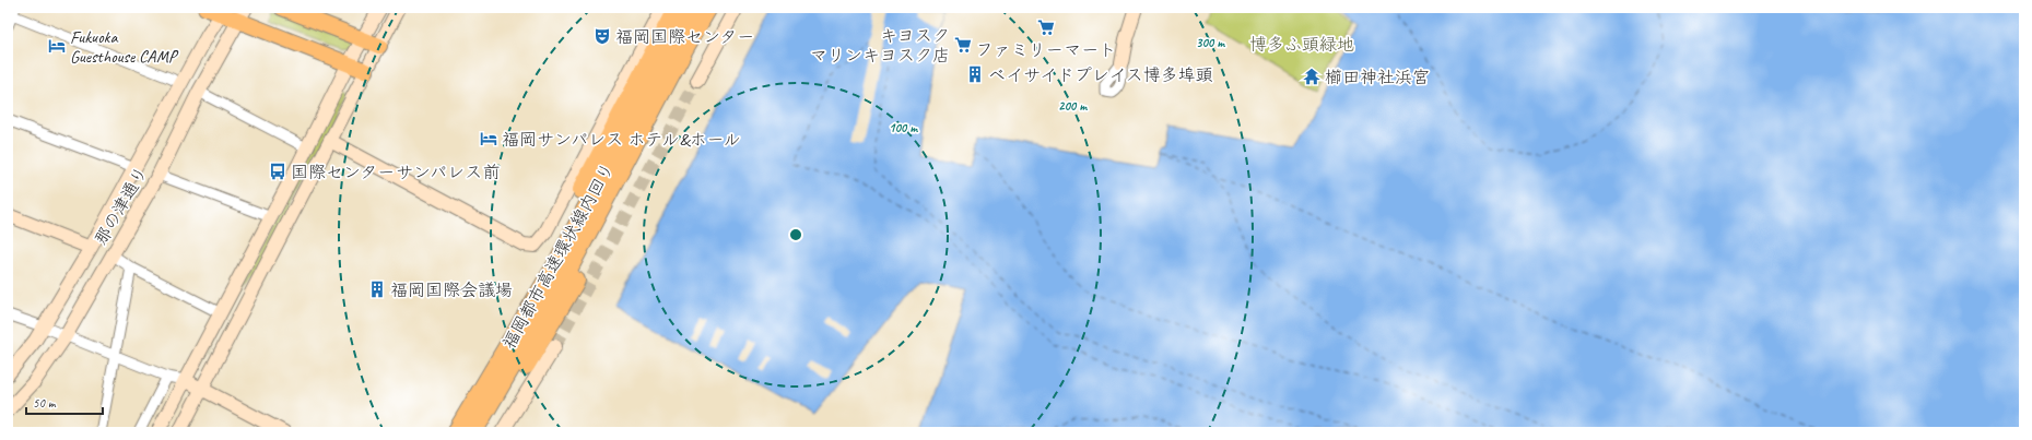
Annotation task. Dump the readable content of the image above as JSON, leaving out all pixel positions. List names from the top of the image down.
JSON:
{
  "streets": {
    "highway": ["福岡都市高速環状線内回り"],
    "street": ["那の津通り"]
  },
  "parks": ["博多ふ頭緑地"],
  "places": {
    "supermarket": ["ファミリーマート", "キヨスク マリンキヨスク店"],
    "theatre": ["福岡国際センター"],
    "hotel": ["Fukuoka Guesthouse CAMP", "福岡サンパレス ホテル&ホール"],
    "building": ["ベイサイドプレイス博多埠頭", "福岡国際会議場"],
    "temple": ["櫛田神社浜宮"],
    "bus stop": ["国際センターサンパレス前"]
  },
  "scale_bar": "50 m",
  "rings": ["300 m", "200 m", "100 m"]
}
